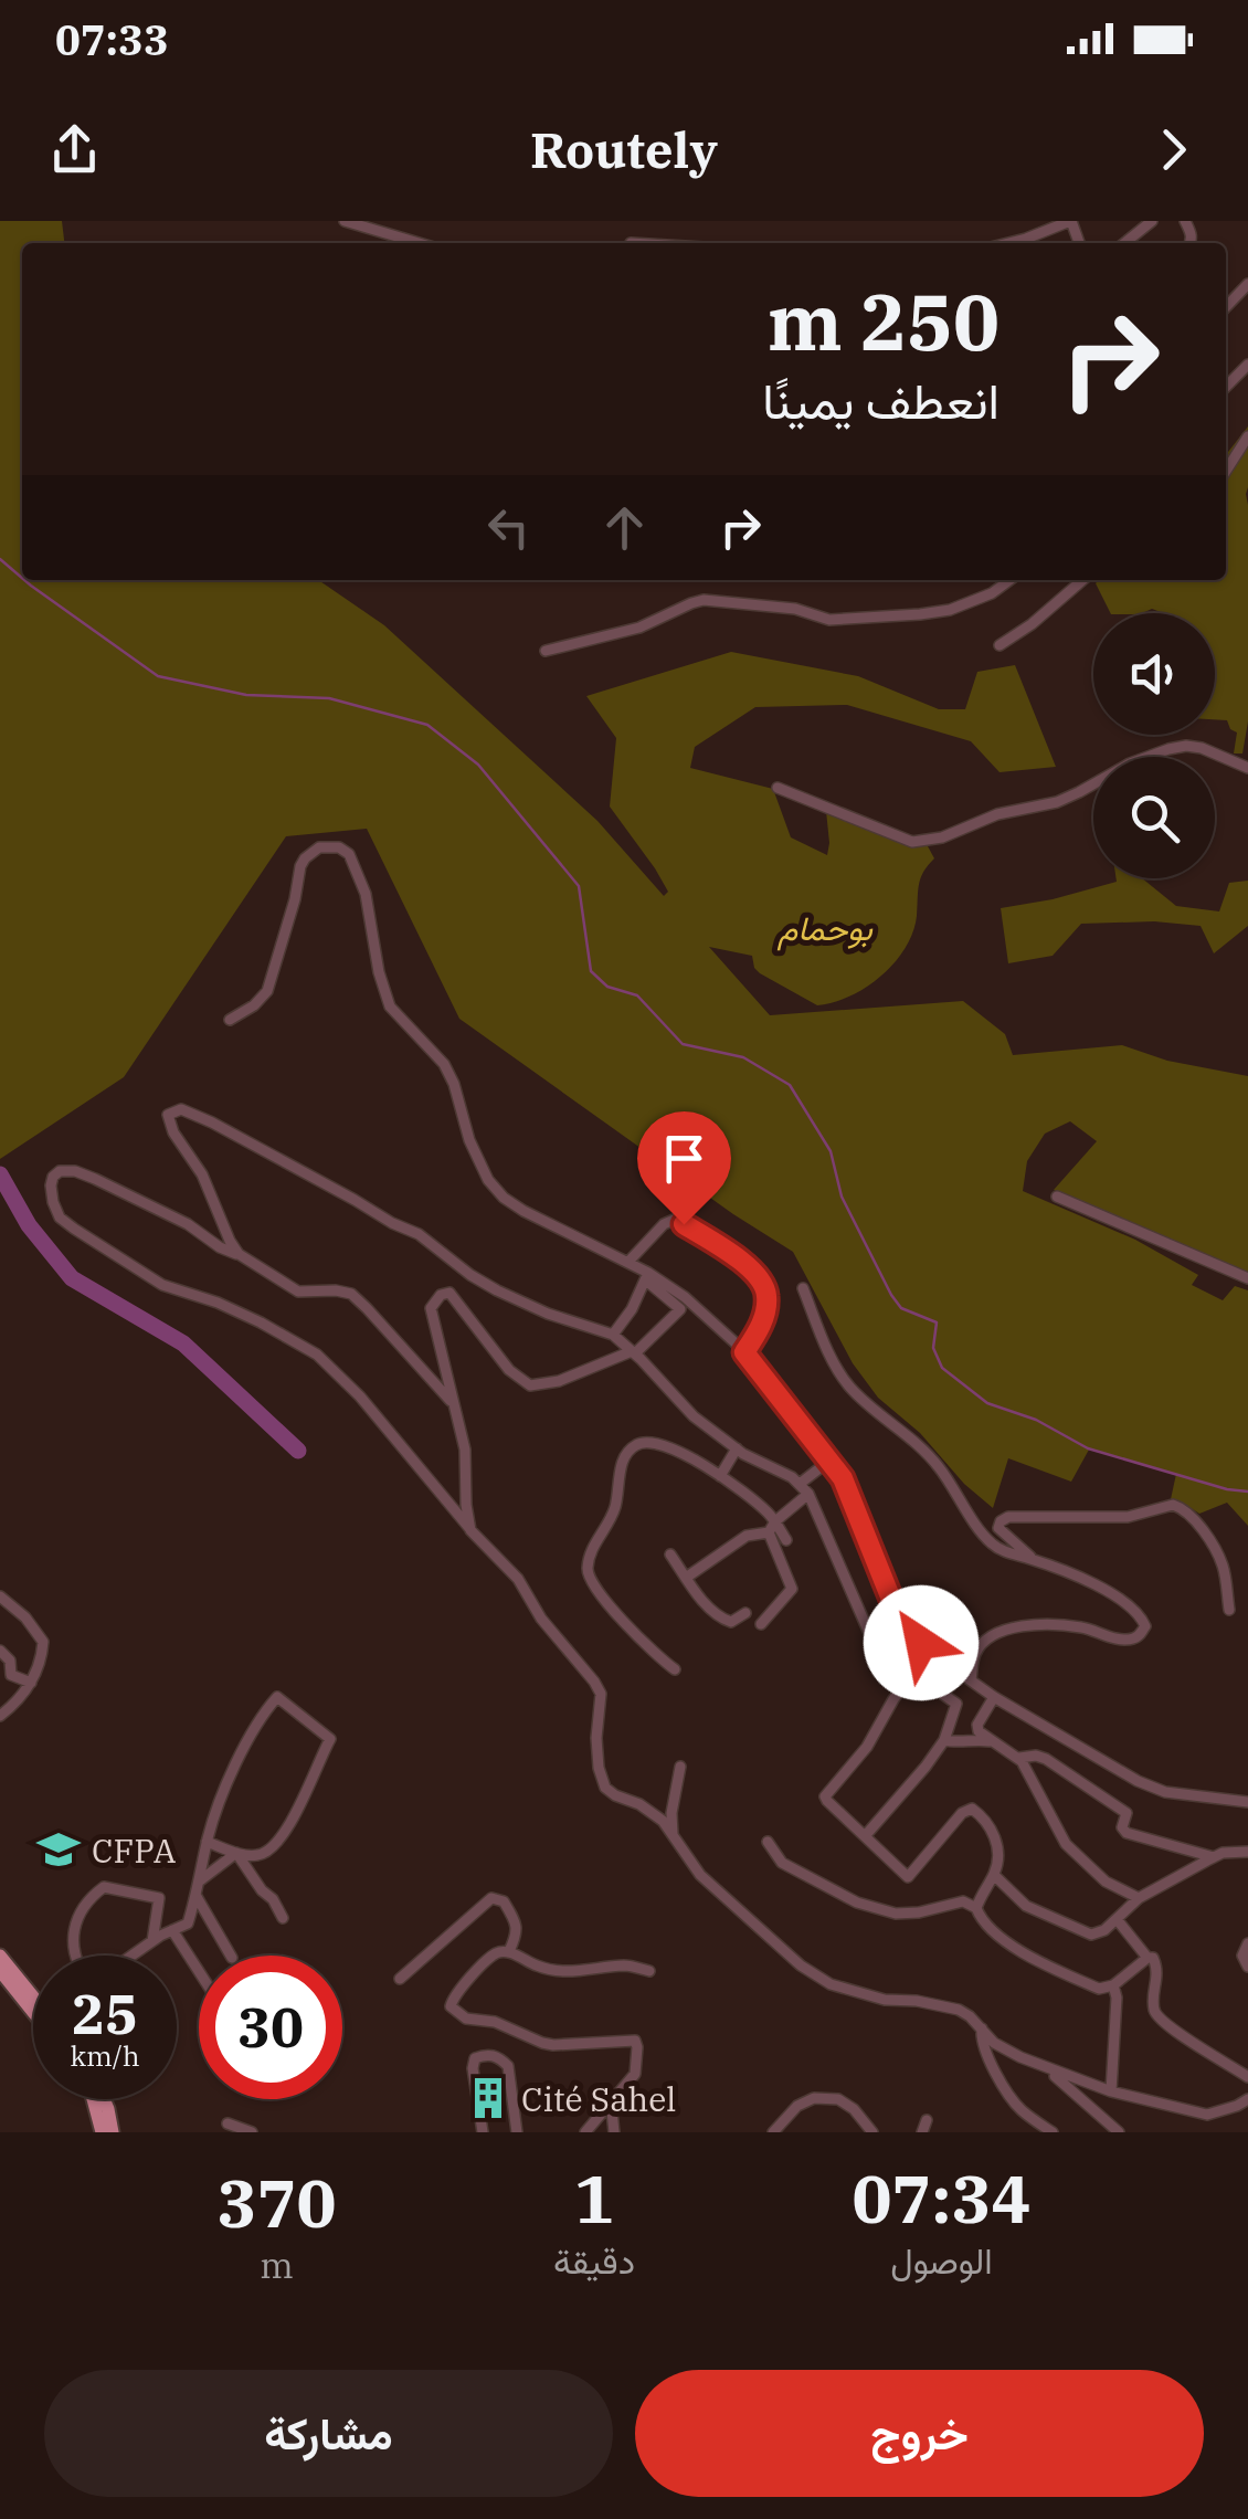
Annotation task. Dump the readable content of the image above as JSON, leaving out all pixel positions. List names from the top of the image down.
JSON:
{
  "parks": ["بوحمام"],
  "places": {
    "school or university": ["CFPA"],
    "building": ["Cité Sahel"]
  },
  "page": {
    "status": "07:33",
    "header": "Routely",
    "turn": ["250 m", "انعطف يمينًا"],
    "speed": "25 km/h",
    "limit": "30",
    "eta": [
      "07:34",
      "الوصول",
      "1",
      "دقيقة",
      "370",
      "m"
    ],
    "buttons": ["خروج", "مشاركة"]
  }
}
